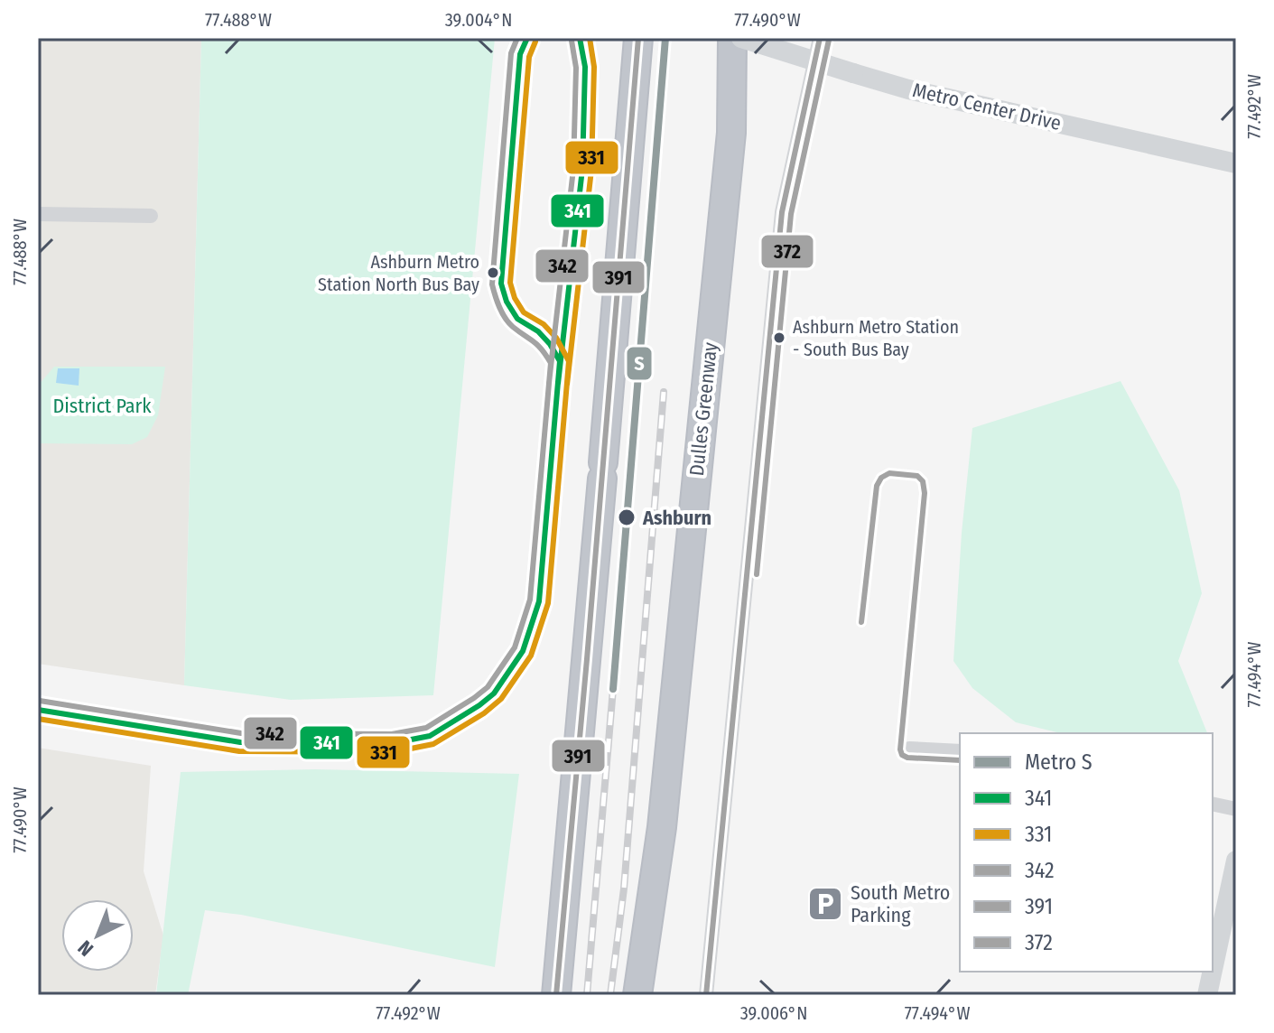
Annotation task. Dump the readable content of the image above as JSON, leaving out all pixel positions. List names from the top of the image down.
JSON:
{
  "streets": {
    "highway": ["Dulles Greenway"],
    "street": ["Metro Center Drive"]
  },
  "parks": ["District Park"],
  "places": {
    "other": ["Ashburn Metro Station North Bus Bay", "Ashburn Metro Station - South Bus Bay", "Ashburn"],
    "parking": ["South Metro Parking"]
  },
  "lines": [
    "metro line S",
    "transit line 341",
    "transit line 331",
    "transit line 342",
    "transit line 391",
    "transit line 372"
  ],
  "legend": [
    "Metro S",
    "341",
    "331",
    "342",
    "391",
    "372"
  ],
  "north": "bottom left",
  "coordinates": [
    "77.488°W",
    "39.004°N",
    "77.490°W",
    "77.492°W",
    "77.494°W",
    "39.006°N"
  ]
}
